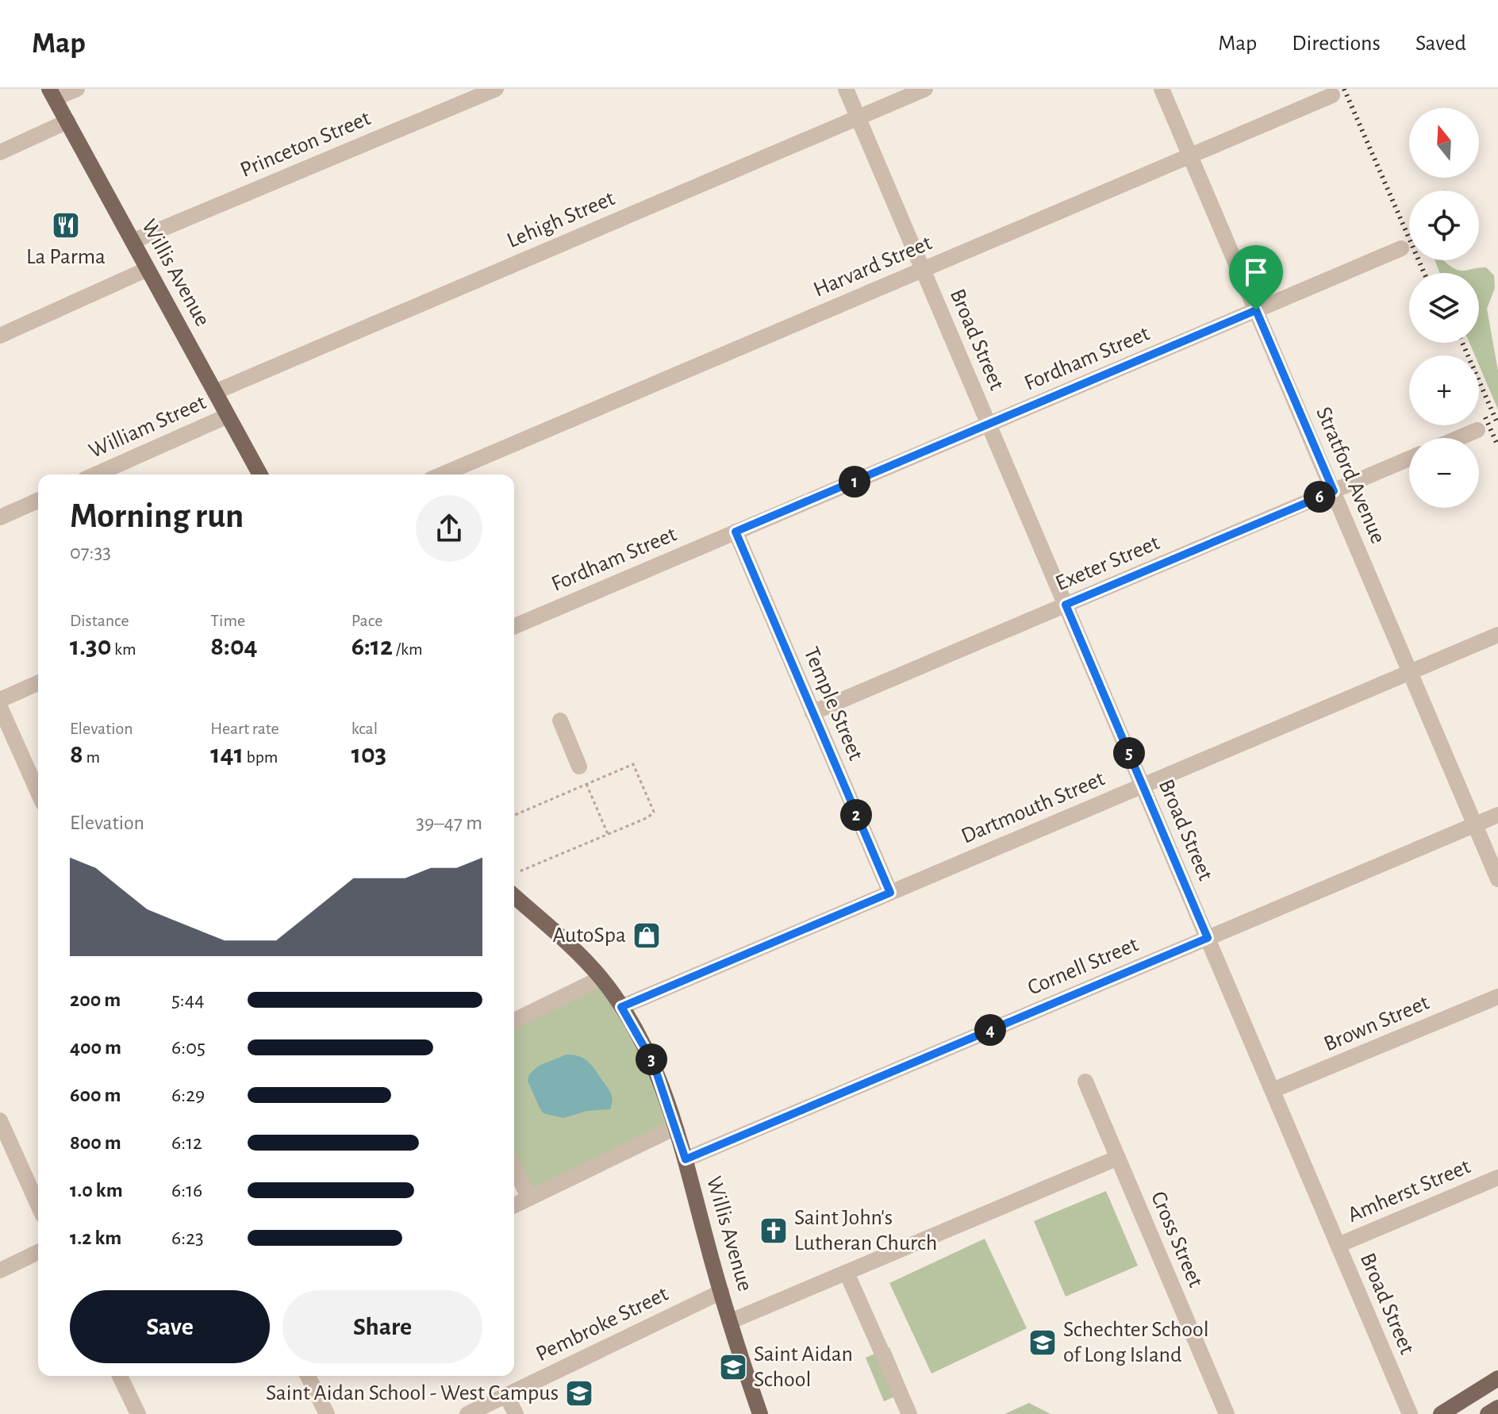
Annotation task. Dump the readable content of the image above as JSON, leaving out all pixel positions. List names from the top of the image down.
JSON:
{
  "streets": {
    "main road": ["Willis Avenue"],
    "street": [
      "Princeton Street",
      "Lehigh Street",
      "Harvard Street",
      "Broad Street",
      "Fordham Street",
      "William Street",
      "Stratford Avenue",
      "Exeter Street",
      "Temple Street",
      "Dartmouth Street",
      "Cornell Street",
      "Brown Street",
      "Amherst Street",
      "Cross Street",
      "Pembroke Street"
    ]
  },
  "crossings": [
    ["Princeton Street", "Willis Avenue"],
    ["Lehigh Street", "Willis Avenue"],
    ["Lehigh Street", "Broad Street"],
    ["Harvard Street", "Broad Street"],
    ["Harvard Street", "Stratford Avenue"],
    ["Willis Avenue", "William Street"],
    ["Willis Avenue", "Dartmouth Street"],
    ["Willis Avenue", "Cornell Street"],
    ["Willis Avenue", "Pembroke Street"],
    ["Broad Street", "Fordham Street"],
    ["Broad Street", "Exeter Street"],
    ["Broad Street", "Dartmouth Street"],
    ["Broad Street", "Cornell Street"],
    ["Broad Street", "Brown Street"],
    ["Broad Street", "Amherst Street"],
    ["Fordham Street", "Stratford Avenue"],
    ["Fordham Street", "Temple Street"],
    ["Stratford Avenue", "Exeter Street"],
    ["Stratford Avenue", "Dartmouth Street"],
    ["Stratford Avenue", "Cornell Street"],
    ["Exeter Street", "Temple Street"],
    ["Temple Street", "Dartmouth Street"]
  ],
  "places": {
    "restaurant": ["La Parma"],
    "shop": ["AutoSpa"],
    "church": ["Saint John's Lutheran Church"],
    "school or university": ["Schechter School of Long Island", "Saint Aidan School", "Saint Aidan School - West Campus"]
  },
  "north": "top",
  "page": {
    "header": "Map",
    "nav": ["Map", "Directions", "Saved"],
    "map_buttons": ["+", "−"],
    "pins": [
      "1",
      "6",
      "5",
      "2",
      "4",
      "3"
    ],
    "heading": ["Morning run", "07:33"],
    "stats": [
      ["Distance", "1.30 km"],
      ["Time", "8:04"],
      ["Pace", "6:12 /km"],
      ["Elevation", "8 m"],
      ["Heart rate", "141 bpm"],
      ["kcal", "103"]
    ],
    "chart": ["Elevation", "39–47 m"],
    "list": [
      {
        "name": "200 m",
        "note": "5:44"
      },
      {
        "name": "400 m",
        "note": "6:05"
      },
      {
        "name": "600 m",
        "note": "6:29"
      },
      {
        "name": "800 m",
        "note": "6:12"
      },
      {
        "name": "1.0 km",
        "note": "6:16"
      },
      {
        "name": "1.2 km",
        "note": "6:23"
      }
    ],
    "buttons": ["Save", "Share"]
  }
}
